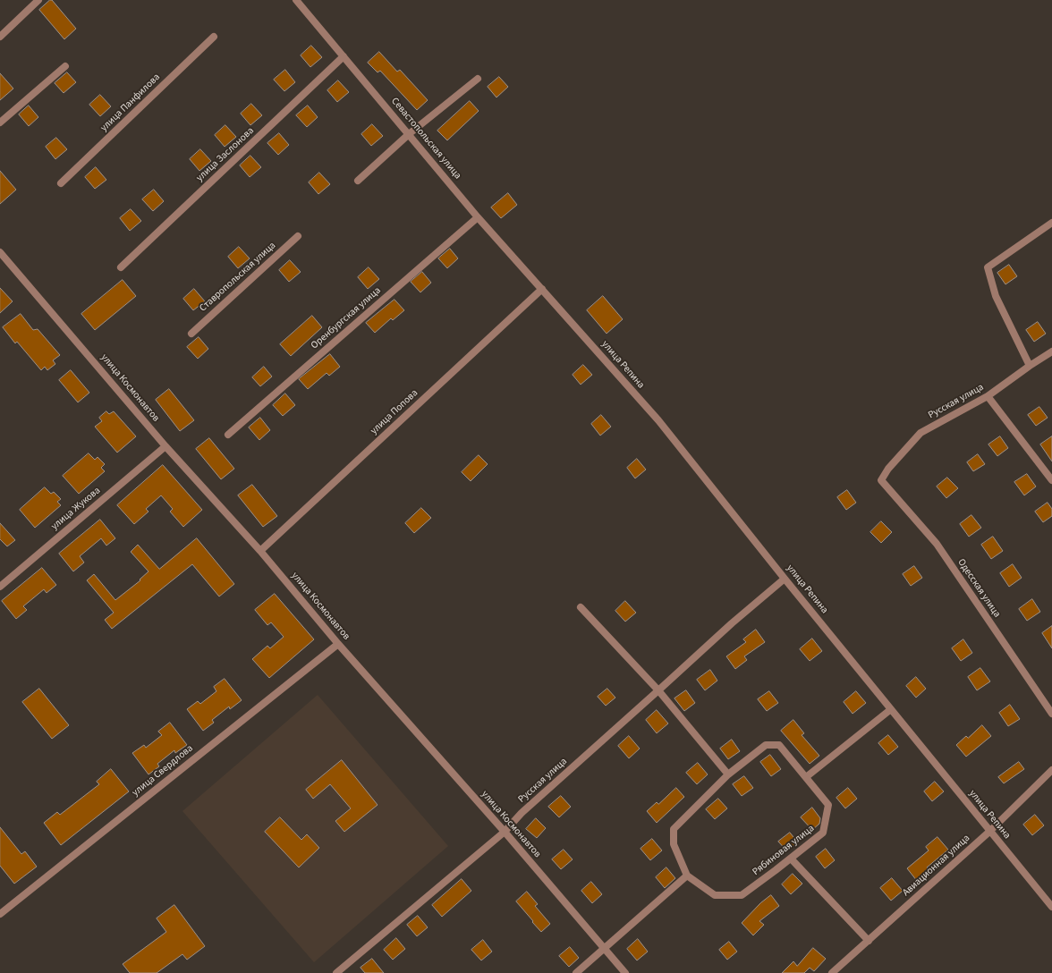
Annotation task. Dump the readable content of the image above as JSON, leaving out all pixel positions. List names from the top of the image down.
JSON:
{
  "streets": {
    "street": [
      "улица Панфилова",
      "Севастопольская улица",
      "улица Заслонова",
      "Ставропольская улица",
      "Оренбургская улица",
      "улица Репина",
      "улица Космонавтов",
      "Русская улица",
      "улица Попова",
      "улица Жукова",
      "Одесская улица",
      "улица Свердлова",
      "Рябиновая улица",
      "Авиационная улица"
    ]
  },
  "crossings": [
    ["Севастопольская улица", "улица Заслонова"],
    ["Севастопольская улица", "Оренбургская улица"],
    ["Севастопольская улица", "улица Репина"],
    ["Севастопольская улица", "улица Попова"],
    ["улица Репина", "Русская улица"],
    ["улица Репина", "улица Попова"],
    ["улица Репина", "Авиационная улица"],
    ["улица Космонавтов", "Русская улица"],
    ["улица Космонавтов", "улица Попова"],
    ["улица Космонавтов", "улица Жукова"],
    ["улица Космонавтов", "улица Свердлова"],
    ["Русская улица", "Одесская улица"]
  ]
}
